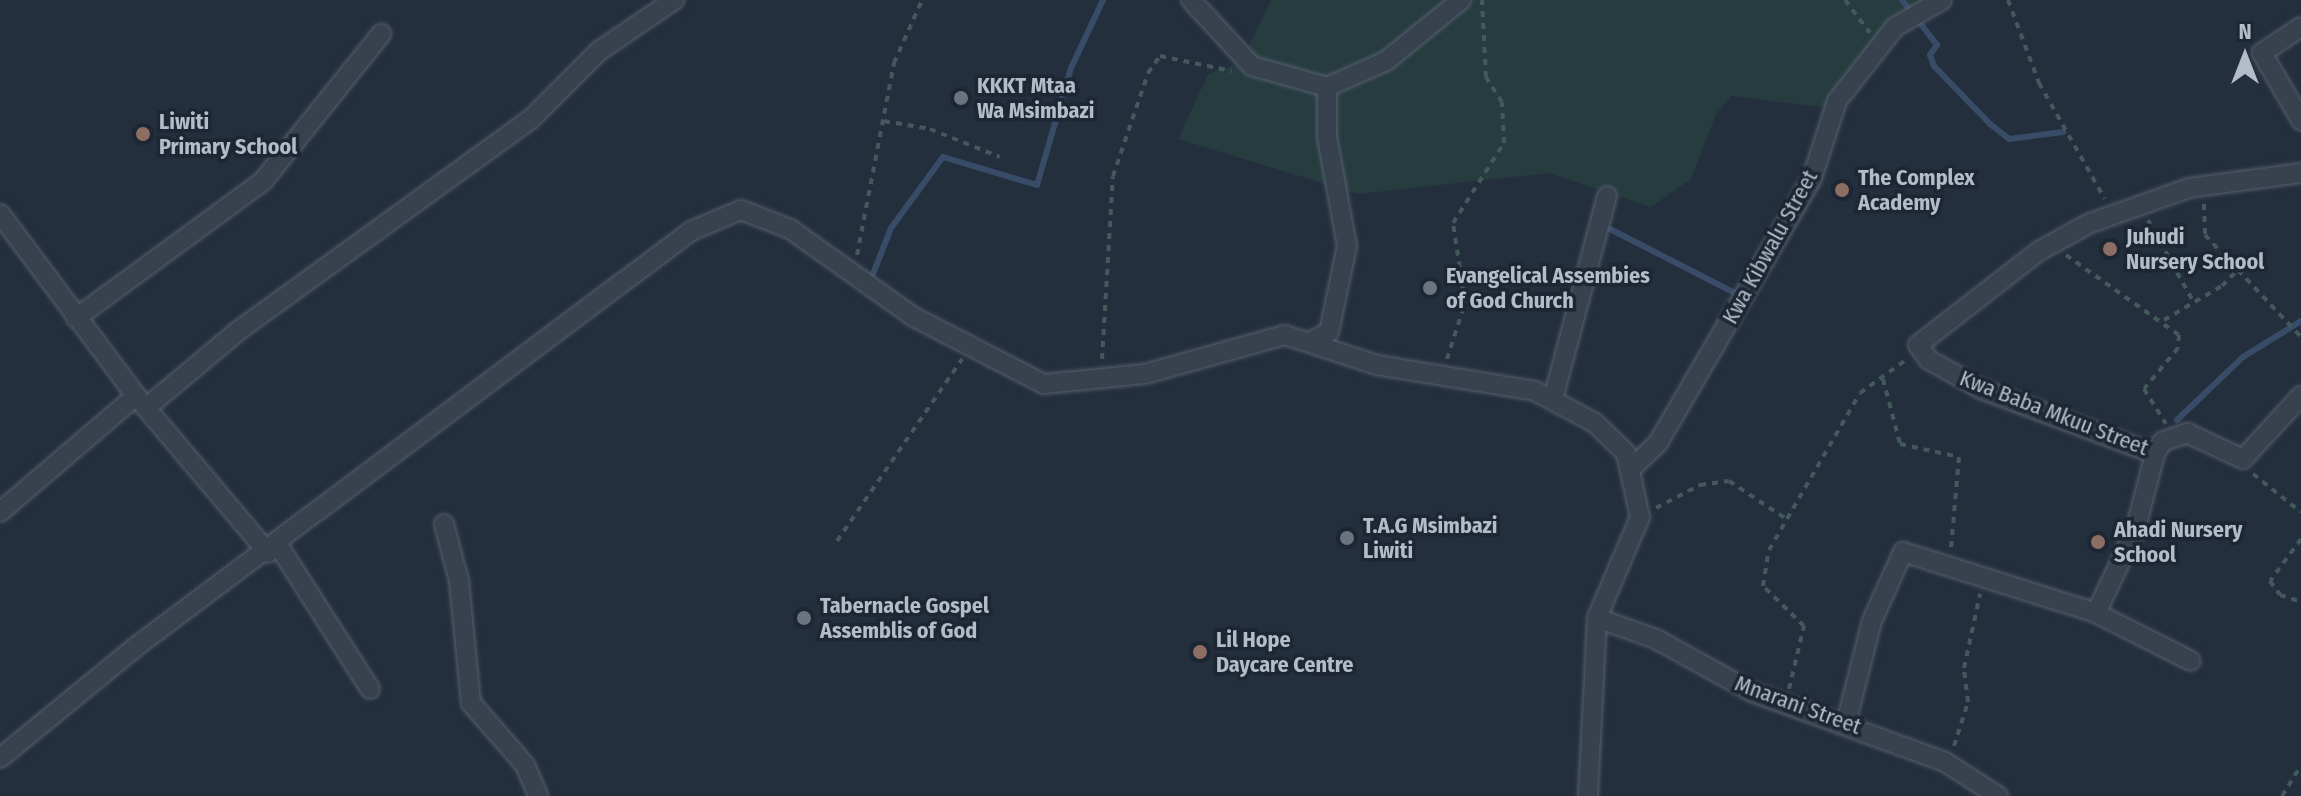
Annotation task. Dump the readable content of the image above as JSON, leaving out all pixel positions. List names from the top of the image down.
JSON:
{
  "streets": {
    "street": ["Kwa Kibwalu Street", "Kwa Baba Mkuu Street", "Mnarani Street"]
  },
  "places": [
    "KKKT Mtaa Wa Msimbazi",
    "Liwiti Primary School",
    "The Complex Academy",
    "Juhudi Nursery School",
    "Evangelical Assembies of God Church",
    "T.A.G Msimbazi Liwiti",
    "Ahadi Nursery School",
    "Tabernacle Gospel Assemblis of God",
    "Lil Hope Daycare Centre"
  ],
  "north": "top"
}
